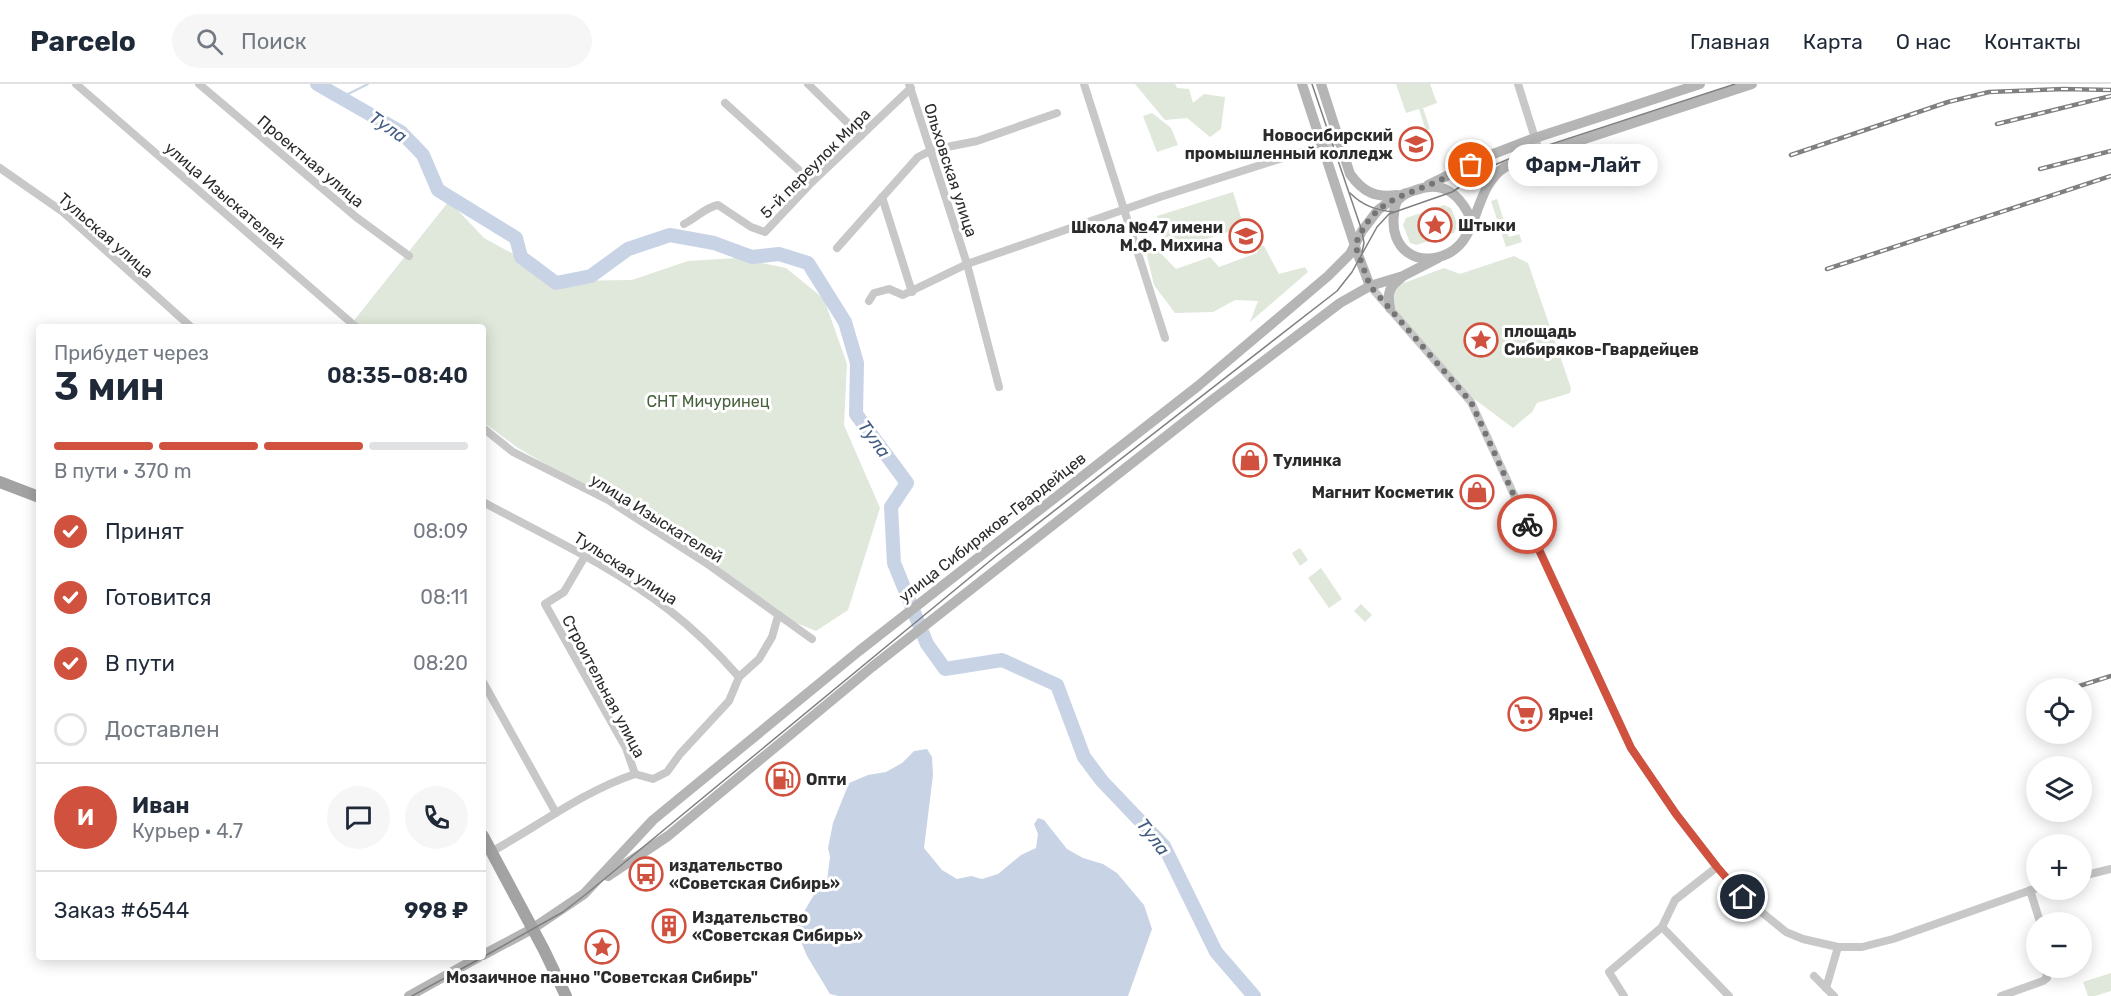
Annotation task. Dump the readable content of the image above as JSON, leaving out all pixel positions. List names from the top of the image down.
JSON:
{
  "streets": {
    "main road": ["улица Сибиряков-Гвардейцев"],
    "street": [
      "Проектная улица",
      "5-й переулок Мира",
      "Ольховская улица",
      "улица Изыскателей",
      "Тульская улица",
      "Строительная улица"
    ]
  },
  "crossings": [
    ["5-й переулок Мира", "Ольховская улица"],
    ["Тульская улица", "Строительная улица"]
  ],
  "water": ["Тула"],
  "parks": ["СНТ Мичуринец"],
  "places": {
    "school or university": ["Новосибирский промышленный колледж", "Школа №47 имени М.Ф. Михина"],
    "other": ["Фарм-Лайт"],
    "place": ["Штыки", "площадь Сибиряков-Гвардейцев", "Мозаичное панно \"Советская Сибирь\""],
    "shop": ["Тулинка", "Магнит Косметик"],
    "supermarket": ["Ярче!"],
    "fuel station": ["Опти"],
    "bus stop": ["издательство «Советская Сибирь»"],
    "building": ["Издательство «Советская Сибирь»"]
  },
  "page": {
    "header": "Parcelo",
    "search": "Поиск",
    "nav": [
      "Главная",
      "Карта",
      "О нас",
      "Контакты"
    ],
    "bubble": "Фарм-Лайт",
    "heading": ["3 мин", "Прибудет через", "08:35–08:40"],
    "panel": [
      "Иван",
      "Курьер · 4.7",
      "Заказ #6544",
      "998 ₽"
    ],
    "bar": "В пути · 370 m",
    "list": [
      ["Принят", "08:09"],
      ["Готовится", "08:11"],
      ["В пути", "08:20"],
      "Доставлен"
    ],
    "map_buttons": ["+", "−"],
    "round": "И"
  }
}
